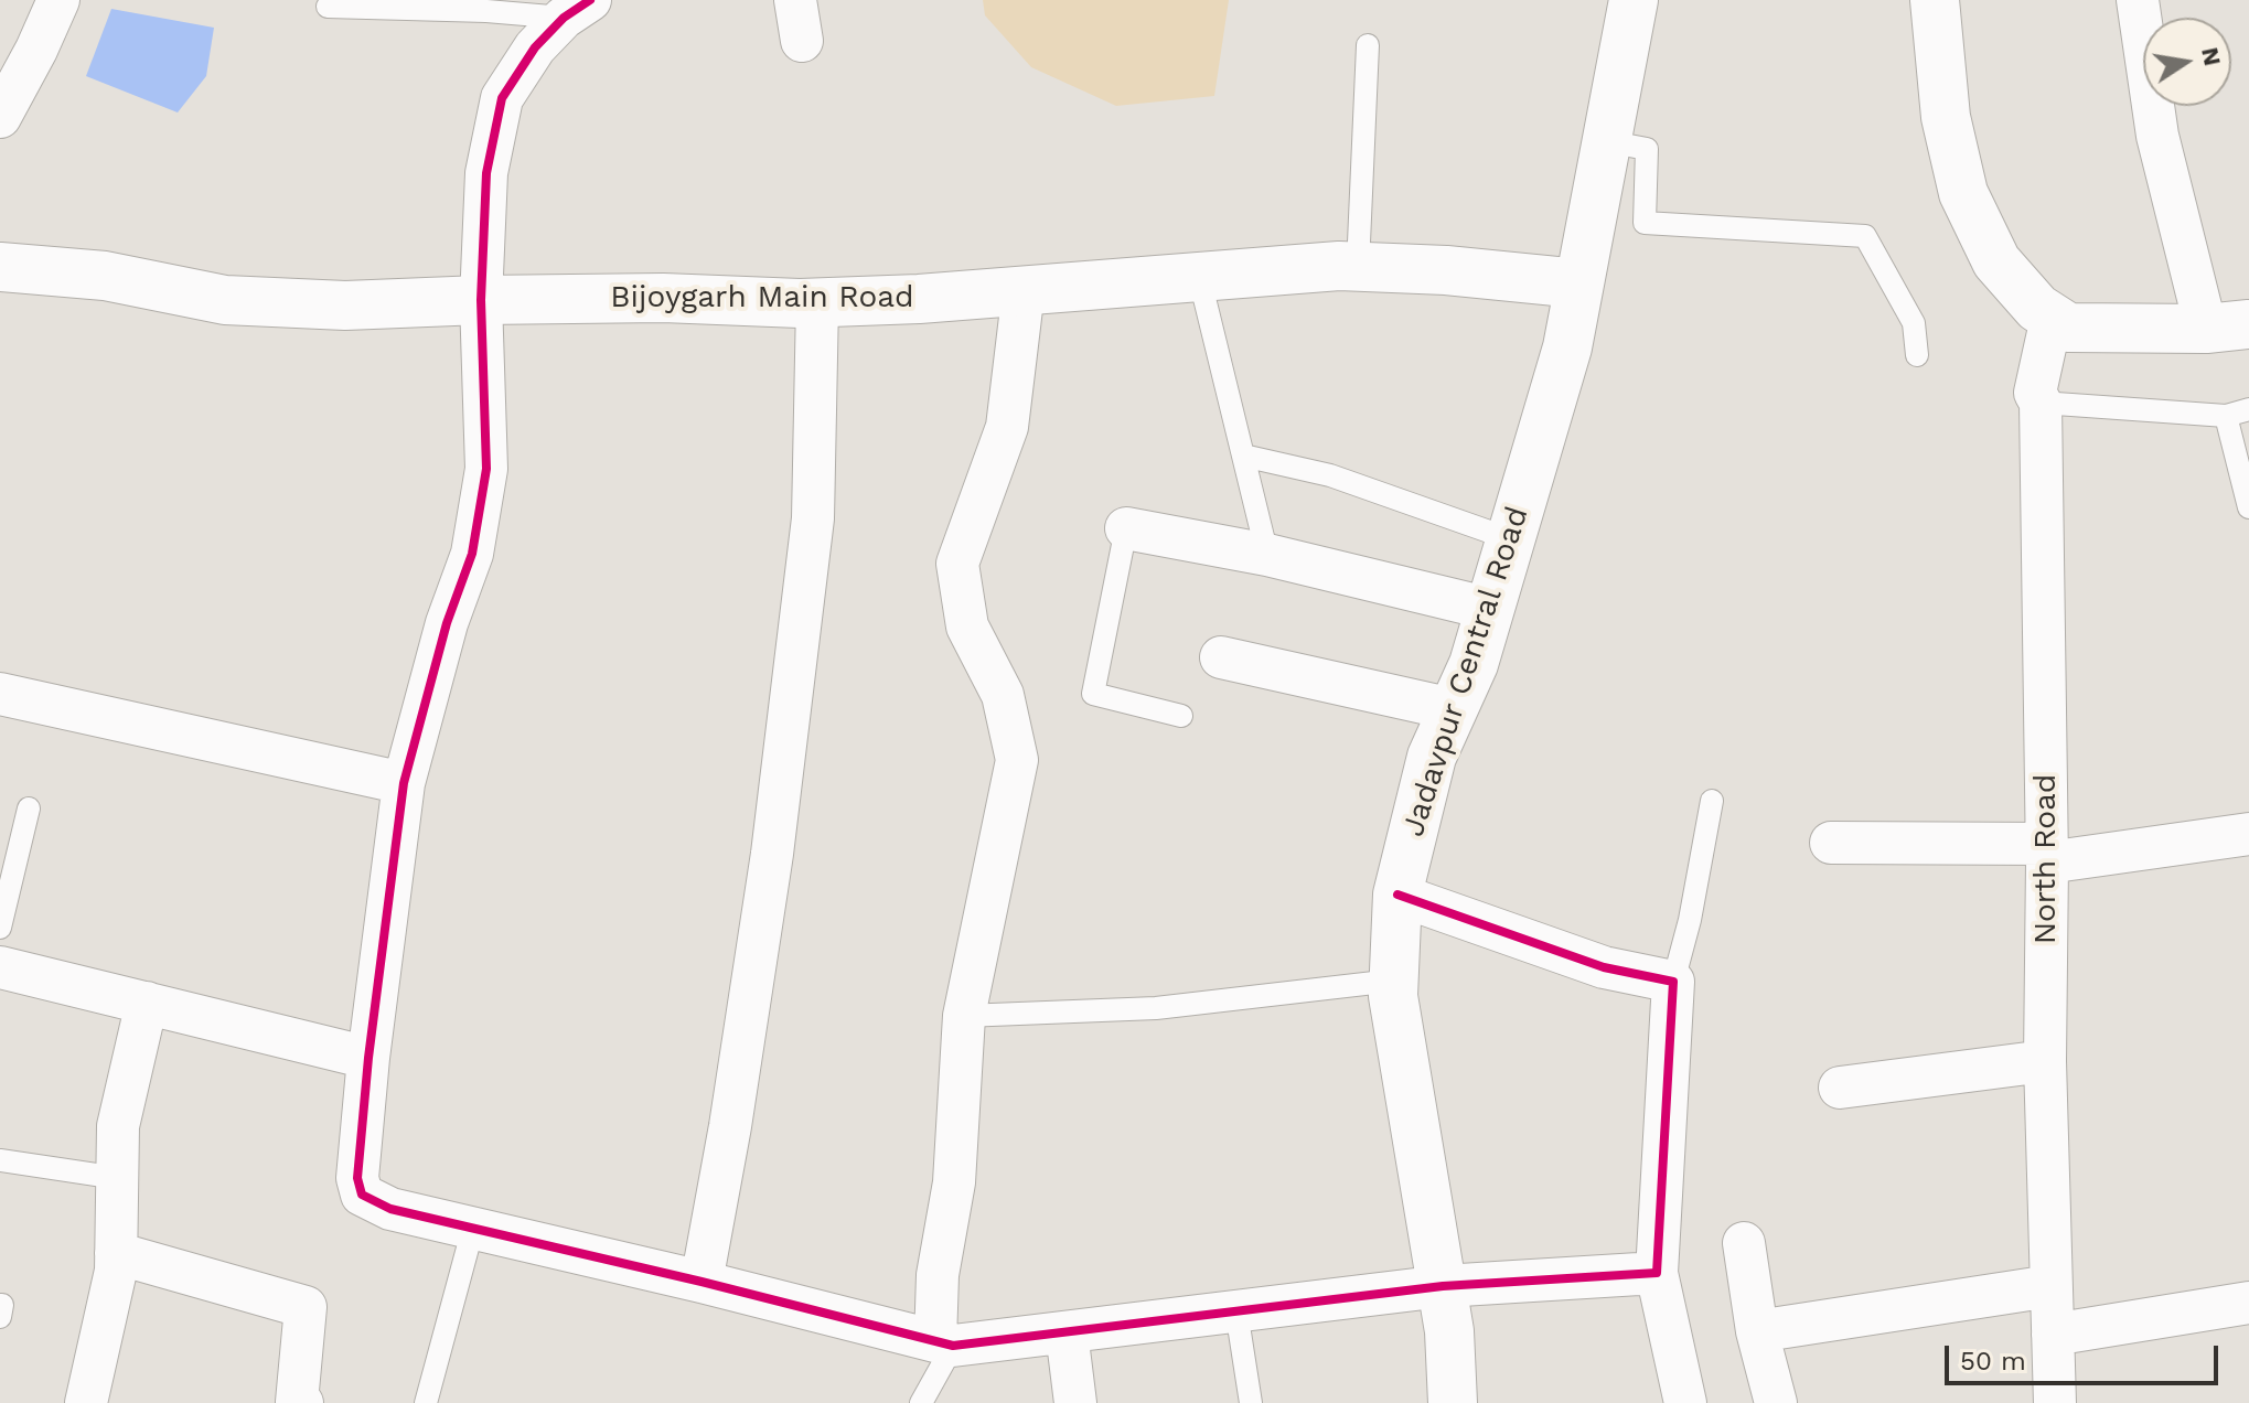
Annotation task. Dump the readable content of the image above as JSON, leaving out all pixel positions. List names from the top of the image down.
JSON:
{
  "streets": {
    "street": ["Bijoygarh Main Road", "Jadavpur Central Road", "North Road"]
  },
  "crossings": [
    ["Bijoygarh Main Road", "Jadavpur Central Road"]
  ],
  "scale_bar": "50 m",
  "north": "right"
}
